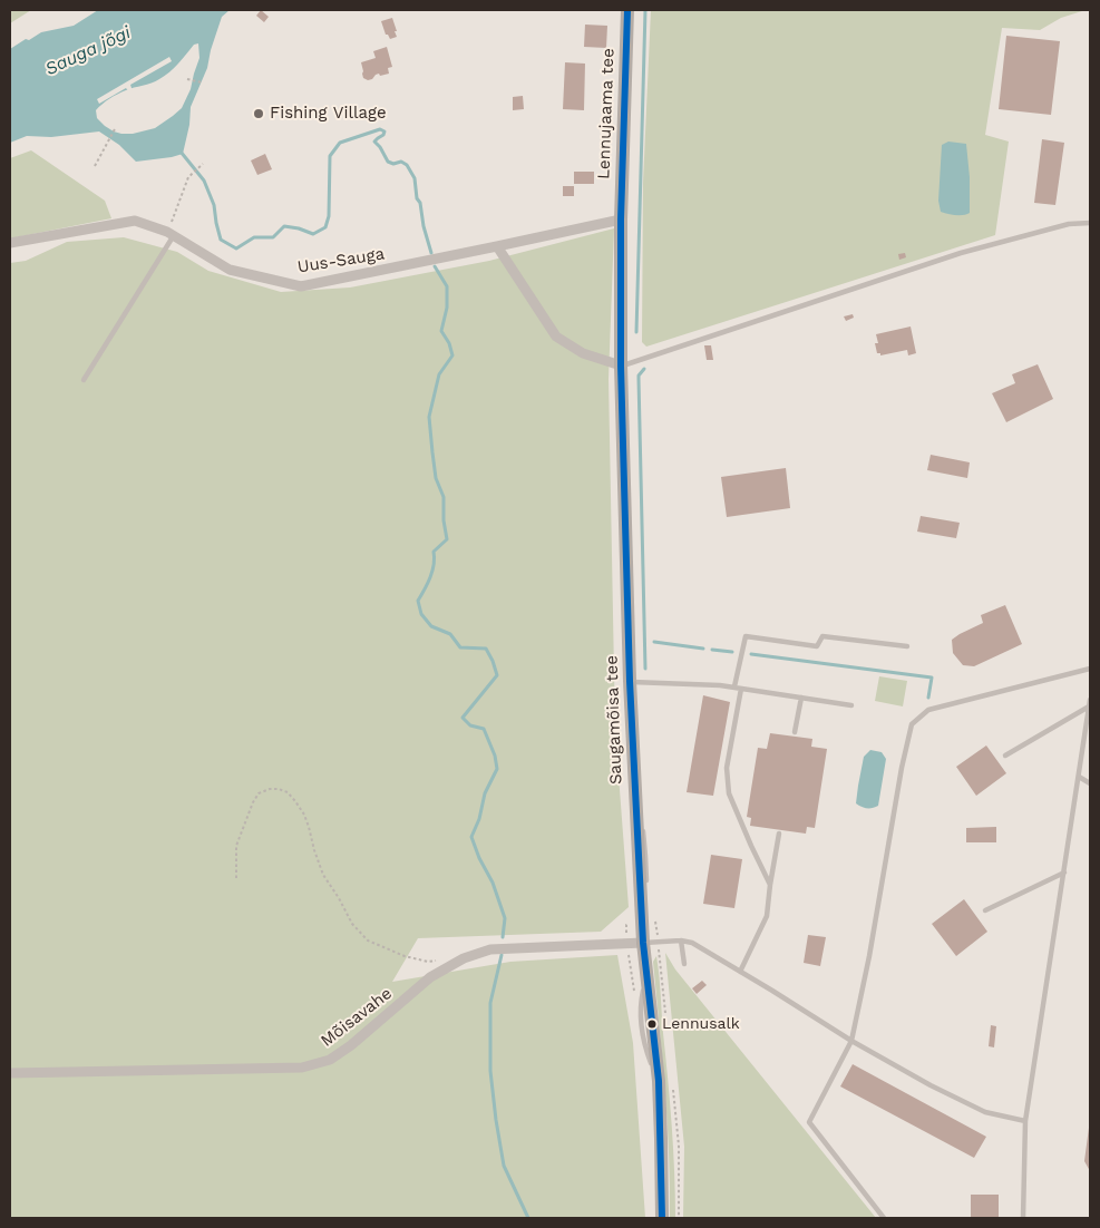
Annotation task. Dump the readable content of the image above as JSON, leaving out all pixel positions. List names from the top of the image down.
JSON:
{
  "streets": {
    "street": [
      "Lennujaama tee",
      "Uus-Sauga",
      "Saugamõisa tee",
      "Mõisavahe"
    ]
  },
  "crossings": [
    ["Lennujaama tee", "Uus-Sauga"],
    ["Lennujaama tee", "Saugamõisa tee"],
    ["Uus-Sauga", "Saugamõisa tee"],
    ["Saugamõisa tee", "Mõisavahe"]
  ],
  "water": ["Sauga jõgi"],
  "places": ["Fishing Village", "Lennusalk"]
}
